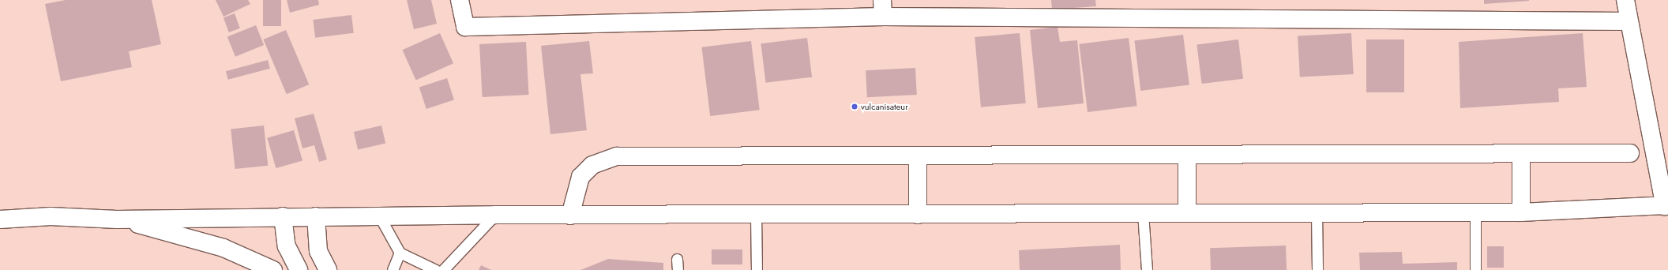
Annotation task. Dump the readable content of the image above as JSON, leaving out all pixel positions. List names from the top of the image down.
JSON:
{
  "places": ["vulcanisateur"]
}
